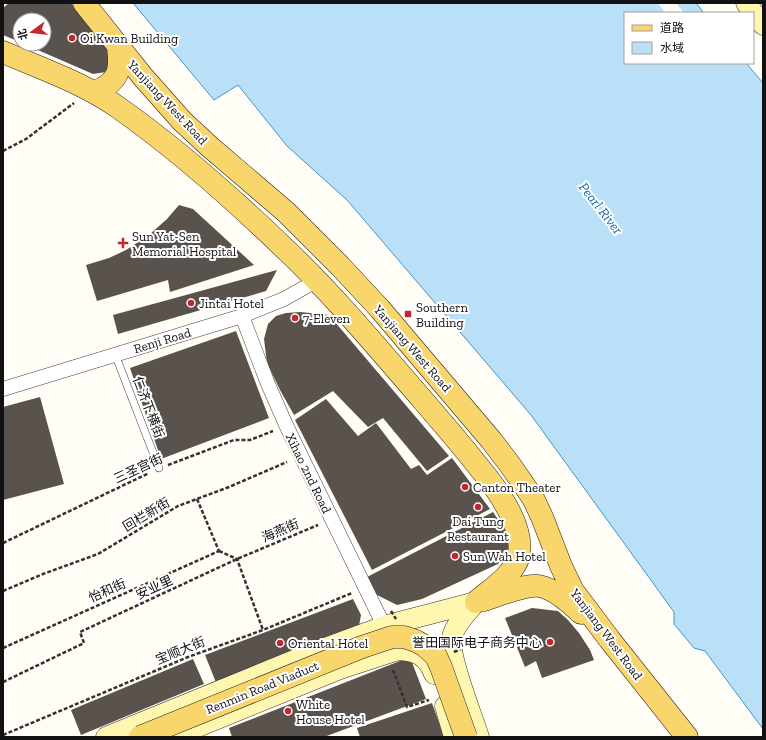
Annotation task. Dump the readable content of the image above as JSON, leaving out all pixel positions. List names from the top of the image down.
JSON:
{
  "streets": {
    "main road": ["Yanjiang West Road", "Renmin Road Viaduct"],
    "street": ["Renji Road", "Xihao 2nd Road"],
    "lane": ["仁济下横街"],
    "path": [
      "三圣宫街",
      "回栏新街",
      "海燕街",
      "安业里",
      "怡和街",
      "宝顺大街"
    ]
  },
  "crossings": [
    ["Yanjiang West Road", "Renji Road"],
    ["Renji Road", "仁济下横街"],
    ["Renji Road", "Xihao 2nd Road"],
    ["仁济下横街", "三圣宫街"],
    ["三圣宫街", "Xihao 2nd Road"],
    ["Xihao 2nd Road", "回栏新街"],
    ["Xihao 2nd Road", "海燕街"],
    ["Xihao 2nd Road", "宝顺大街"],
    ["海燕街", "安业里"]
  ],
  "water": ["Pearl River"],
  "places": {
    "other": [
      "Oi Kwan Building",
      "Jintai Hotel",
      "7-Eleven",
      "Canton Theater",
      "Dai Tung Restaurant",
      "Sun Wah Hotel",
      "誉田国际电子商务中心",
      "Oriental Hotel",
      "White House Hotel"
    ],
    "health": ["Sun Yat-Sen Memorial Hospital"],
    "transit": ["Southern Building"]
  },
  "legend": ["道路", "水域"],
  "north": "left"
}
